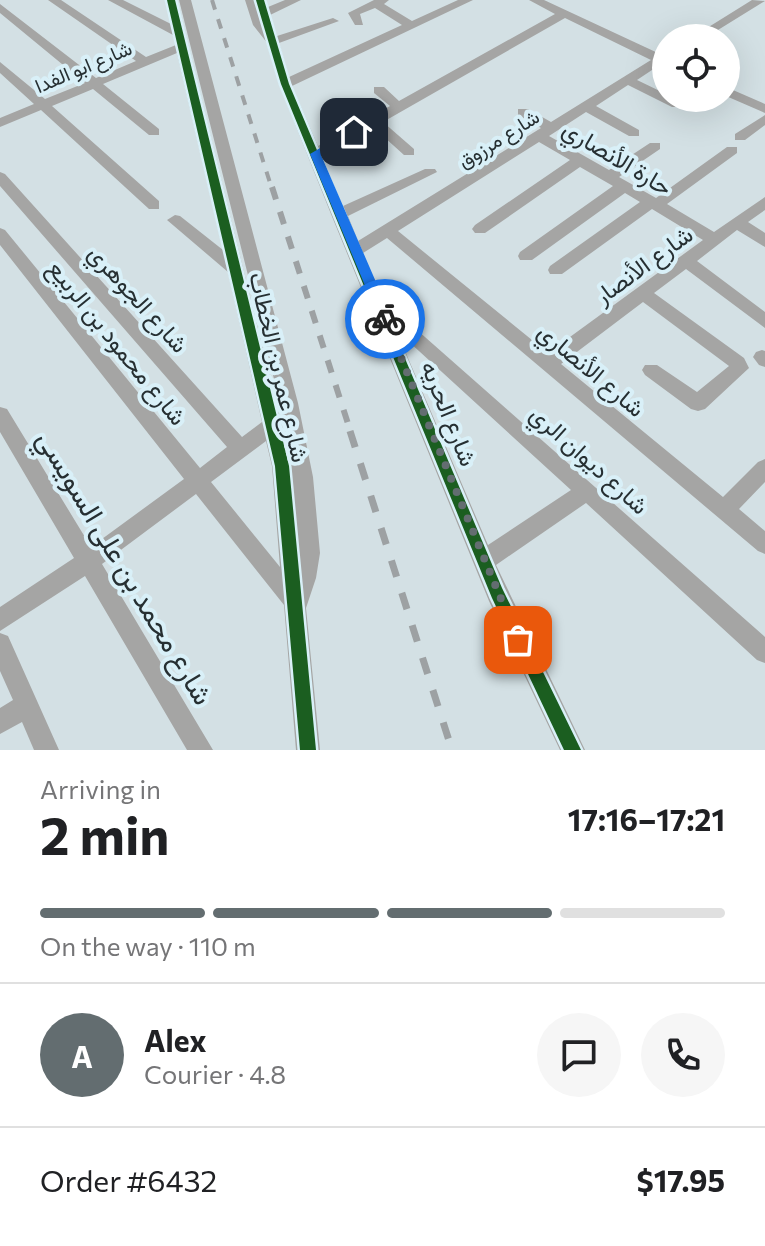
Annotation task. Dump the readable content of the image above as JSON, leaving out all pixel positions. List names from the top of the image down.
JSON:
{
  "streets": {
    "street": [
      "شارع ابو الفدا",
      "شارع مرزوق",
      "حارة الأنصاري",
      "شارع الأنصار",
      "شارع الجوهري",
      "شارع محمود بن الربيع",
      "شارع عمر بن الخطاب",
      "شارع الأنصاري",
      "شارع الحريه",
      "شارع ديوان الري",
      "شارع محمد بن على السويسي"
    ]
  },
  "crossings": [
    ["شارع ابو الفدا", "شارع عمر بن الخطاب"],
    ["شارع مرزوق", "حارة الأنصاري"],
    ["شارع مرزوق", "شارع الأنصاري"],
    ["شارع مرزوق", "شارع الحريه"],
    ["حارة الأنصاري", "شارع الأنصار"],
    ["شارع الأنصار", "شارع الأنصاري"],
    ["شارع محمود بن الربيع", "شارع عمر بن الخطاب"],
    ["شارع الحريه", "شارع ديوان الري"]
  ],
  "page": {
    "heading": ["2 min", "Arriving in", "17:16–17:21"],
    "panel": [
      "Alex",
      "Courier · 4.8",
      "Order #6432",
      "$17.95"
    ],
    "bar": "On the way · 110 m",
    "round": "A"
  }
}
